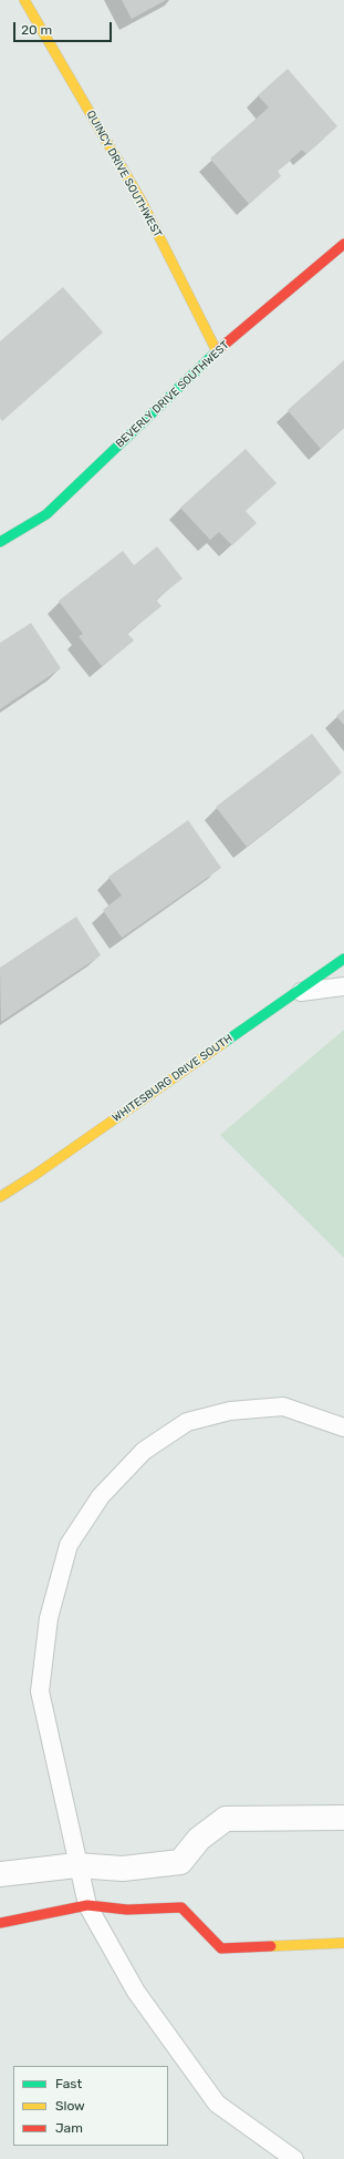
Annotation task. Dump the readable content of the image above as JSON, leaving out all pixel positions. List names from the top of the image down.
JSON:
{
  "streets": {
    "street": ["QUINCY DRIVE SOUTHWEST", "BEVERLY DRIVE SOUTHWEST", "WHITESBURG DRIVE SOUTH"]
  },
  "crossings": [
    ["QUINCY DRIVE SOUTHWEST", "BEVERLY DRIVE SOUTHWEST"]
  ],
  "legend": ["Fast", "Slow", "Jam"],
  "scale_bar": "20 m"
}
